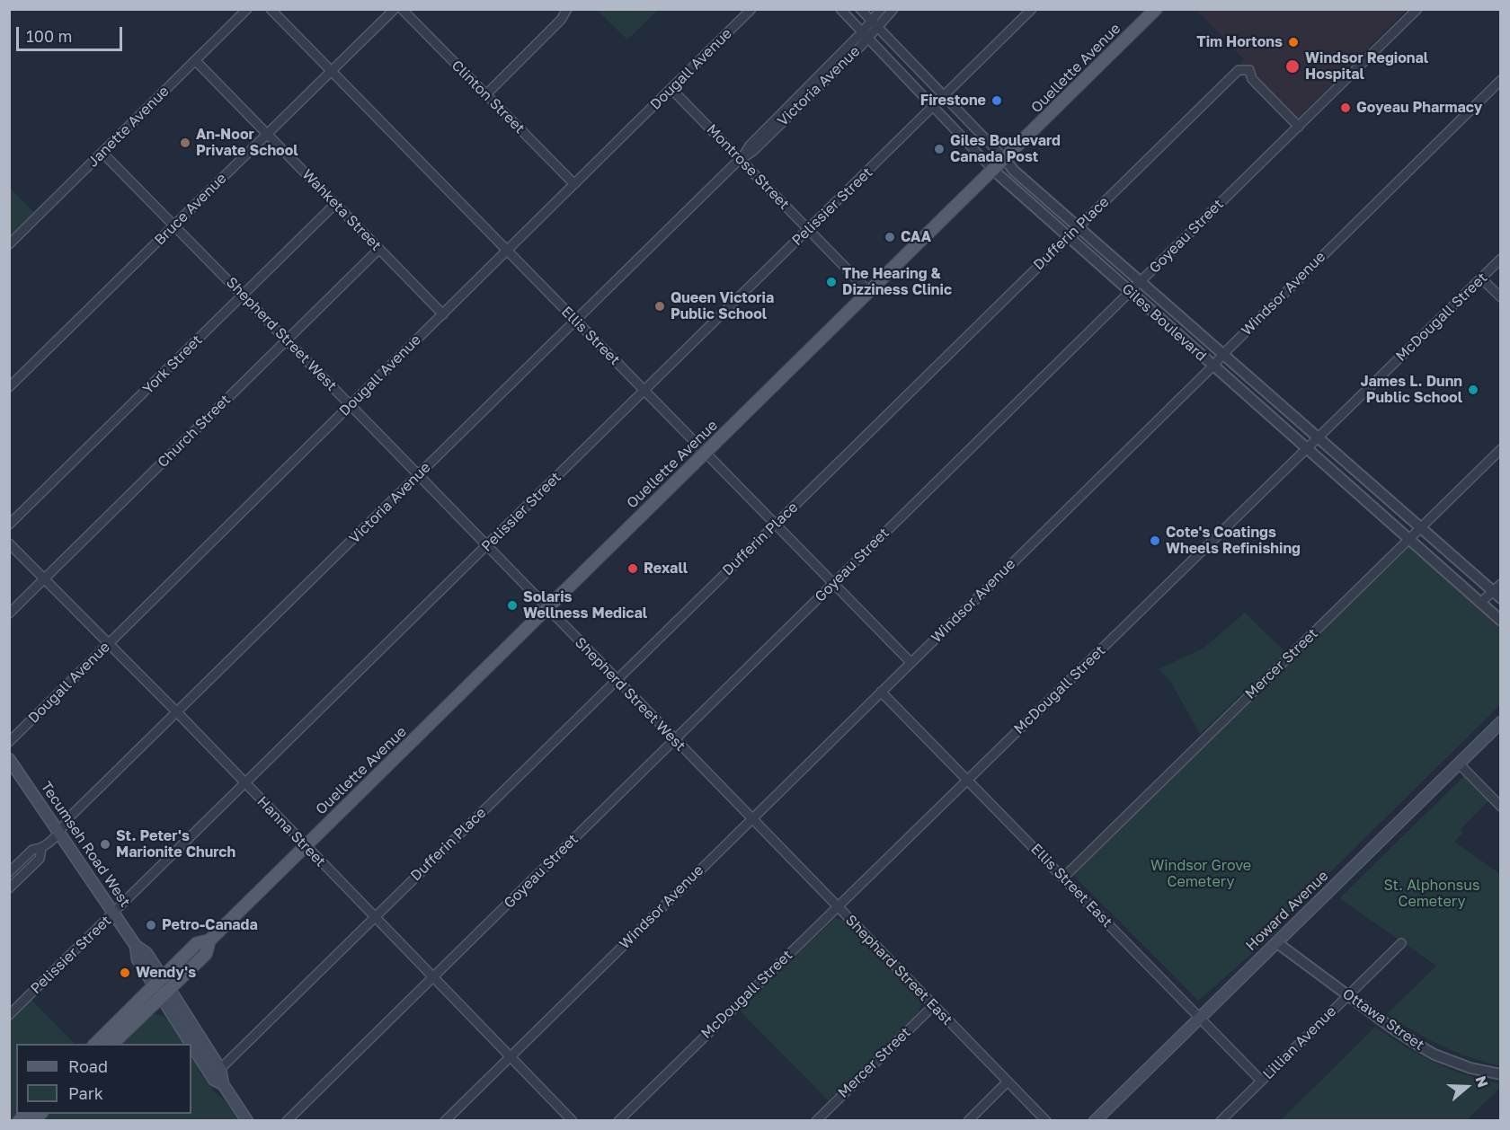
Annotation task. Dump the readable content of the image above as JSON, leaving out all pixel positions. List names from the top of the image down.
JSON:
{
  "streets": {
    "main road": ["Ouellette Avenue", "Tecumseh Road West", "Howard Avenue"],
    "street": [
      "Dougall Avenue",
      "Victoria Avenue",
      "Clinton Street",
      "Janette Avenue",
      "Montrose Street",
      "Pelissier Street",
      "Bruce Avenue",
      "Wahketa Street",
      "Dufferin Place",
      "Goyeau Street",
      "Windsor Avenue",
      "McDougall Street",
      "Giles Boulevard",
      "Shepherd Street West",
      "Ellis Street",
      "York Street",
      "Church Street",
      "Mercer Street",
      "Hanna Street",
      "Ellis Street East",
      "Shephard Street East",
      "Ottawa Street",
      "Lillian Avenue"
    ]
  },
  "crossings": [
    ["Ouellette Avenue", "Montrose Street"],
    ["Ouellette Avenue", "Giles Boulevard"],
    ["Ouellette Avenue", "Shepherd Street West"],
    ["Ouellette Avenue", "Ellis Street"],
    ["Ouellette Avenue", "Hanna Street"],
    ["Ouellette Avenue", "Tecumseh Road West"],
    ["Dougall Avenue", "Clinton Street"],
    ["Dougall Avenue", "Montrose Street"],
    ["Dougall Avenue", "Wahketa Street"],
    ["Dougall Avenue", "Shepherd Street West"],
    ["Dougall Avenue", "Ellis Street"],
    ["Dougall Avenue", "Hanna Street"],
    ["Victoria Avenue", "Montrose Street"],
    ["Victoria Avenue", "Giles Boulevard"],
    ["Victoria Avenue", "Shepherd Street West"],
    ["Victoria Avenue", "Ellis Street"],
    ["Victoria Avenue", "Hanna Street"],
    ["Victoria Avenue", "Tecumseh Road West"],
    ["Janette Avenue", "Wahketa Street"],
    ["Janette Avenue", "Shepherd Street West"],
    ["Montrose Street", "Pelissier Street"],
    ["Pelissier Street", "Giles Boulevard"],
    ["Pelissier Street", "Shepherd Street West"],
    ["Pelissier Street", "Ellis Street"],
    ["Pelissier Street", "Hanna Street"],
    ["Pelissier Street", "Tecumseh Road West"],
    ["Bruce Avenue", "Wahketa Street"],
    ["Bruce Avenue", "Shepherd Street West"],
    ["Bruce Avenue", "Ellis Street"],
    ["Wahketa Street", "York Street"],
    ["Wahketa Street", "Church Street"],
    ["Dufferin Place", "Goyeau Street"],
    ["Dufferin Place", "Giles Boulevard"],
    ["Dufferin Place", "Shepherd Street West"],
    ["Dufferin Place", "Ellis Street"],
    ["Dufferin Place", "Hanna Street"],
    ["Goyeau Street", "Giles Boulevard"],
    ["Goyeau Street", "Shepherd Street West"],
    ["Goyeau Street", "Ellis Street"],
    ["Goyeau Street", "Hanna Street"],
    ["Windsor Avenue", "Giles Boulevard"],
    ["Windsor Avenue", "Shepherd Street West"],
    ["Windsor Avenue", "Ellis Street"],
    ["Windsor Avenue", "Hanna Street"],
    ["Windsor Avenue", "Ellis Street East"],
    ["Windsor Avenue", "Shephard Street East"],
    ["McDougall Street", "Giles Boulevard"],
    ["McDougall Street", "Ellis Street East"],
    ["McDougall Street", "Shephard Street East"],
    ["Giles Boulevard", "Mercer Street"],
    ["Shepherd Street West", "York Street"],
    ["Shepherd Street West", "Church Street"],
    ["Shepherd Street West", "Shephard Street East"],
    ["Church Street", "Hanna Street"],
    ["Mercer Street", "Ellis Street East"],
    ["Mercer Street", "Shephard Street East"],
    ["Ellis Street East", "Howard Avenue"],
    ["Ellis Street East", "Lillian Avenue"],
    ["Howard Avenue", "Ottawa Street"],
    ["Ottawa Street", "Lillian Avenue"]
  ],
  "parks": ["Windsor Grove Cemetery", "St. Alphonsus Cemetery"],
  "places": [
    "Tim Hortons",
    "Windsor Regional Hospital",
    "Firestone",
    "Goyeau Pharmacy",
    "An-Noor Private School",
    "Giles Boulevard Canada Post",
    "CAA",
    "The Hearing & Dizziness Clinic",
    "Queen Victoria Public School",
    "James L. Dunn Public School",
    "Cote's Coatings Wheels Refinishing",
    "Rexall",
    "Solaris Wellness Medical",
    "St. Peter's Marionite Church",
    "Petro-Canada",
    "Wendy's"
  ],
  "legend": ["Road", "Park"],
  "scale_bar": "100 m",
  "north": "right"
}
